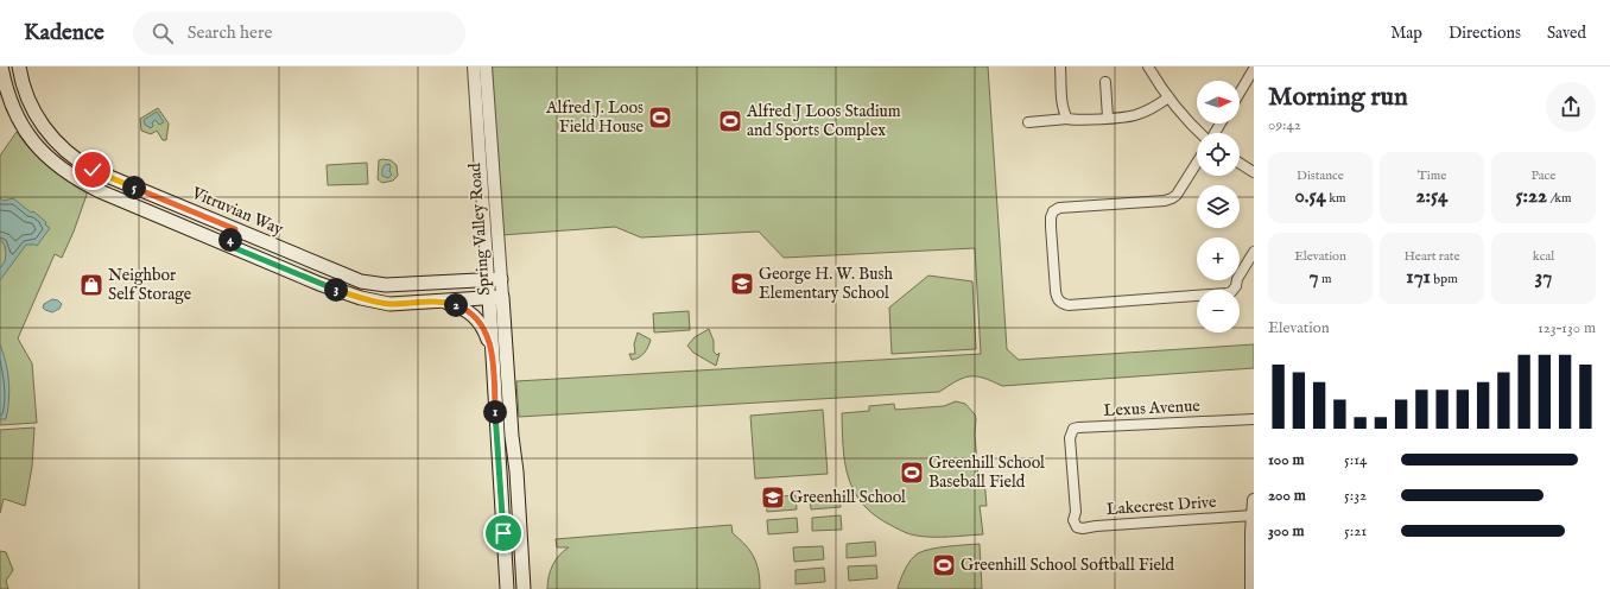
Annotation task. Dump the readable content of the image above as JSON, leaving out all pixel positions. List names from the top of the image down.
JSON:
{
  "streets": {
    "main road": ["Vitruvian Way", "Spring Valley Road"],
    "street": ["Lexus Avenue", "Lakecrest Drive"]
  },
  "crossings": [
    ["Vitruvian Way", "Spring Valley Road"],
    ["Lexus Avenue", "Lakecrest Drive"]
  ],
  "places": {
    "sports": [
      "Alfred J. Loos Field House",
      "Alfred J Loos Stadium and Sports Complex",
      "Greenhill School Baseball Field",
      "Greenhill School Softball Field"
    ],
    "school or university": ["George H. W. Bush Elementary School", "Greenhill School"],
    "shop": ["Neighbor Self Storage"]
  },
  "north": "right",
  "page": {
    "header": "Kadence",
    "search": "Search here",
    "nav": ["Map", "Directions", "Saved"],
    "heading": ["Morning run", "09:42"],
    "map_buttons": ["+", "−"],
    "stats": [
      ["Distance", "0.54 km"],
      ["Time", "2:54"],
      ["Pace", "5:22 /km"],
      ["Elevation", "7 m"],
      ["Heart rate", "171 bpm"],
      ["kcal", "37"]
    ],
    "pins": [
      "5",
      "4",
      "3",
      "2",
      "1"
    ],
    "chart": ["Elevation", "123–130 m"],
    "list": [
      {
        "name": "100 m",
        "note": "5:14"
      },
      {
        "name": "200 m",
        "note": "5:32"
      },
      {
        "name": "300 m",
        "note": "5:21"
      }
    ]
  }
}
